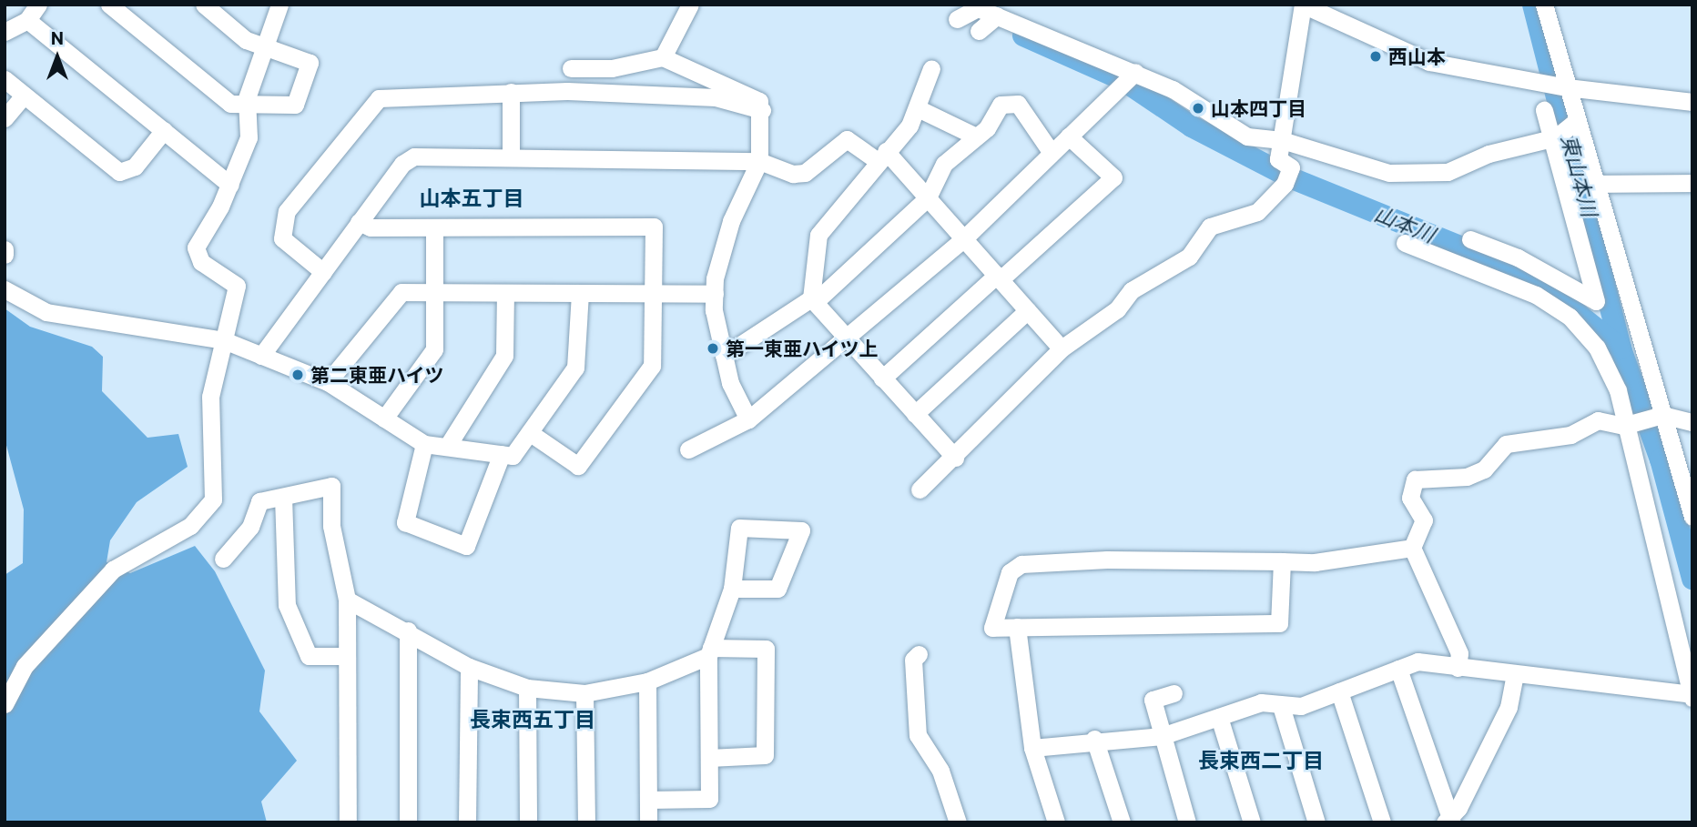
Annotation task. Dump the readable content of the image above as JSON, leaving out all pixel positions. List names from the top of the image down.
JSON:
{
  "districts": ["山本五丁目", "長束西五丁目", "長束西二丁目"],
  "water": ["東山本川", "山本川"],
  "places": [
    "西山本",
    "山本四丁目",
    "第一東亜ハイツ上",
    "第二東亜ハイツ"
  ],
  "north": "top"
}
